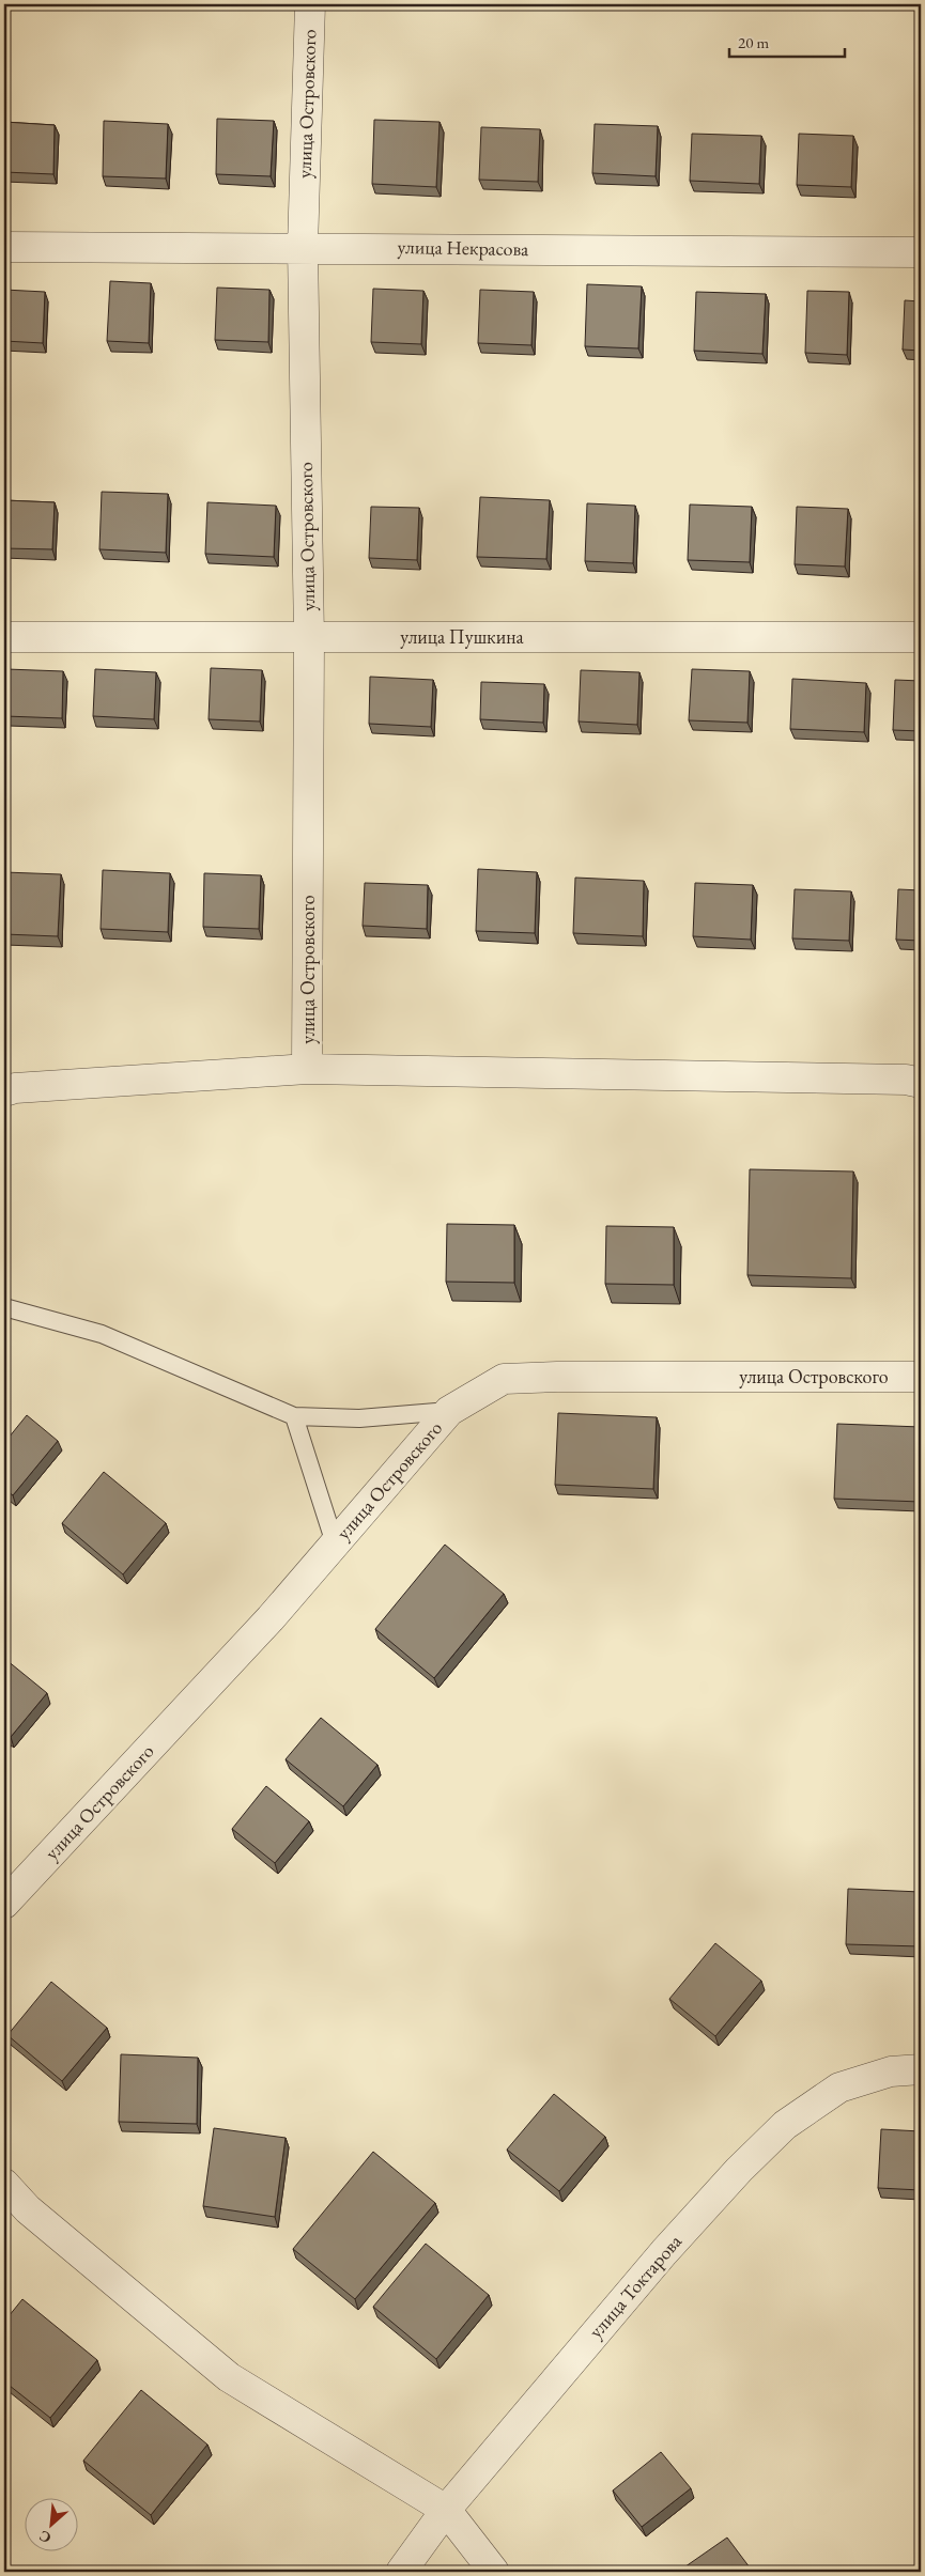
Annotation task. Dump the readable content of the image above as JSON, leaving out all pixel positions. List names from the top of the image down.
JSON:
{
  "streets": {
    "street": [
      "улица Островского",
      "улица Некрасова",
      "улица Пушкина",
      "улица Токтарова"
    ]
  },
  "crossings": [
    ["улица Островского", "улица Некрасова"],
    ["улица Островского", "улица Пушкина"]
  ],
  "scale_bar": "20 m",
  "north": "bottom left"
}
